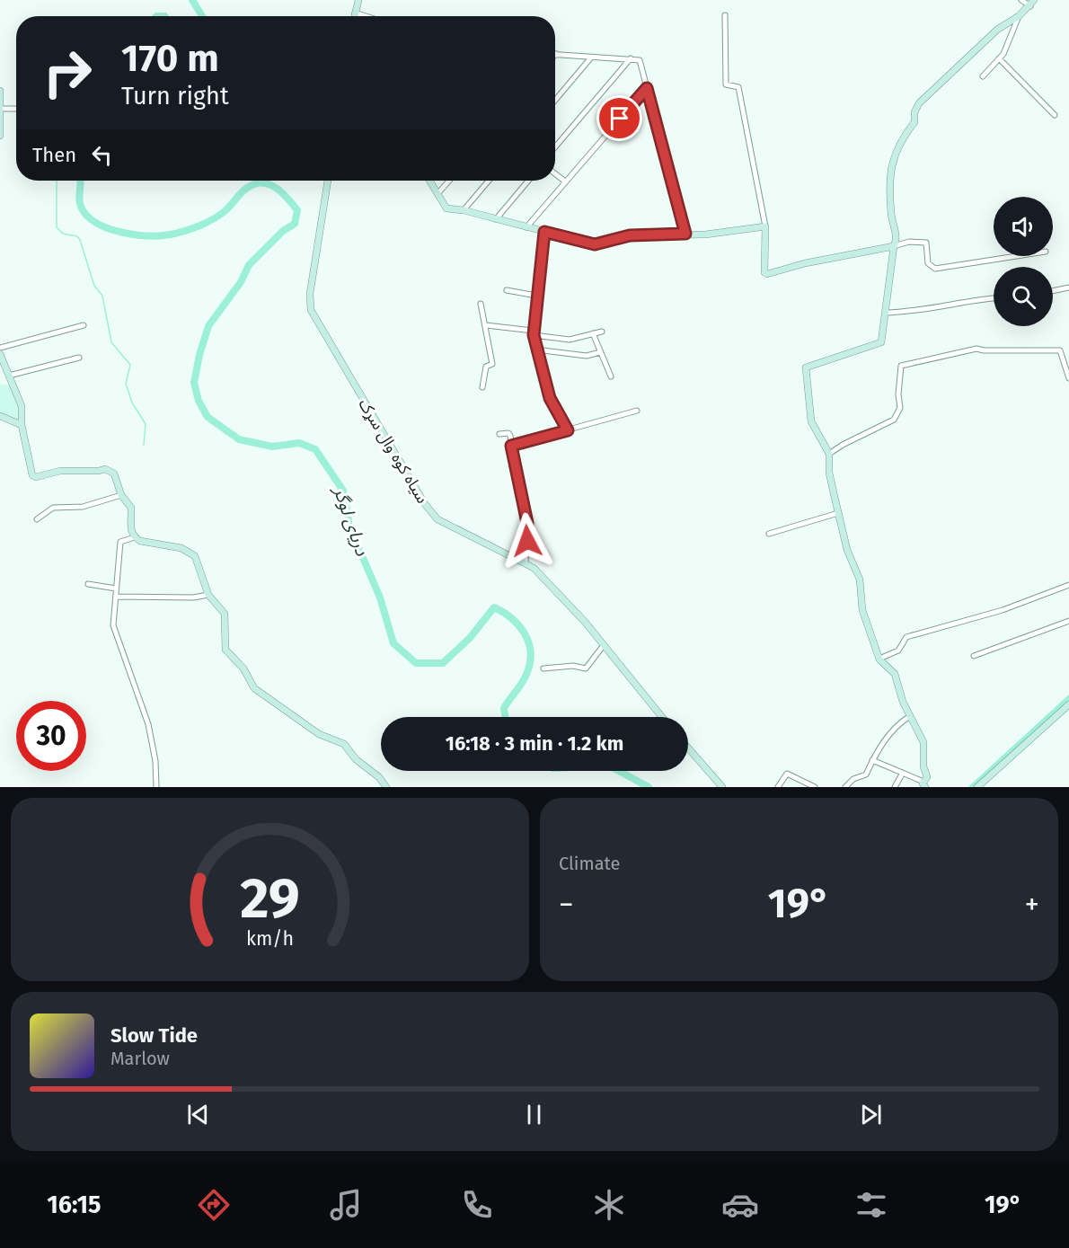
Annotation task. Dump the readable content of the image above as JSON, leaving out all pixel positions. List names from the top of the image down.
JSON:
{
  "streets": {
    "street": ["سیاه کوه وال سړک"]
  },
  "water": ["دریای لوگر"],
  "page": {
    "turn": ["170 m", "Turn right"],
    "then": "Then",
    "limit": "30",
    "trip": "16:18 · 3 min · 1.2 km",
    "tile": "Climate",
    "heat": ["−", "19°", "+"],
    "song": ["Slow Tide", "Marlow"],
    "tabs": ["16:15", "19°"],
    "gauge": ["29", "km/h"]
  }
}
